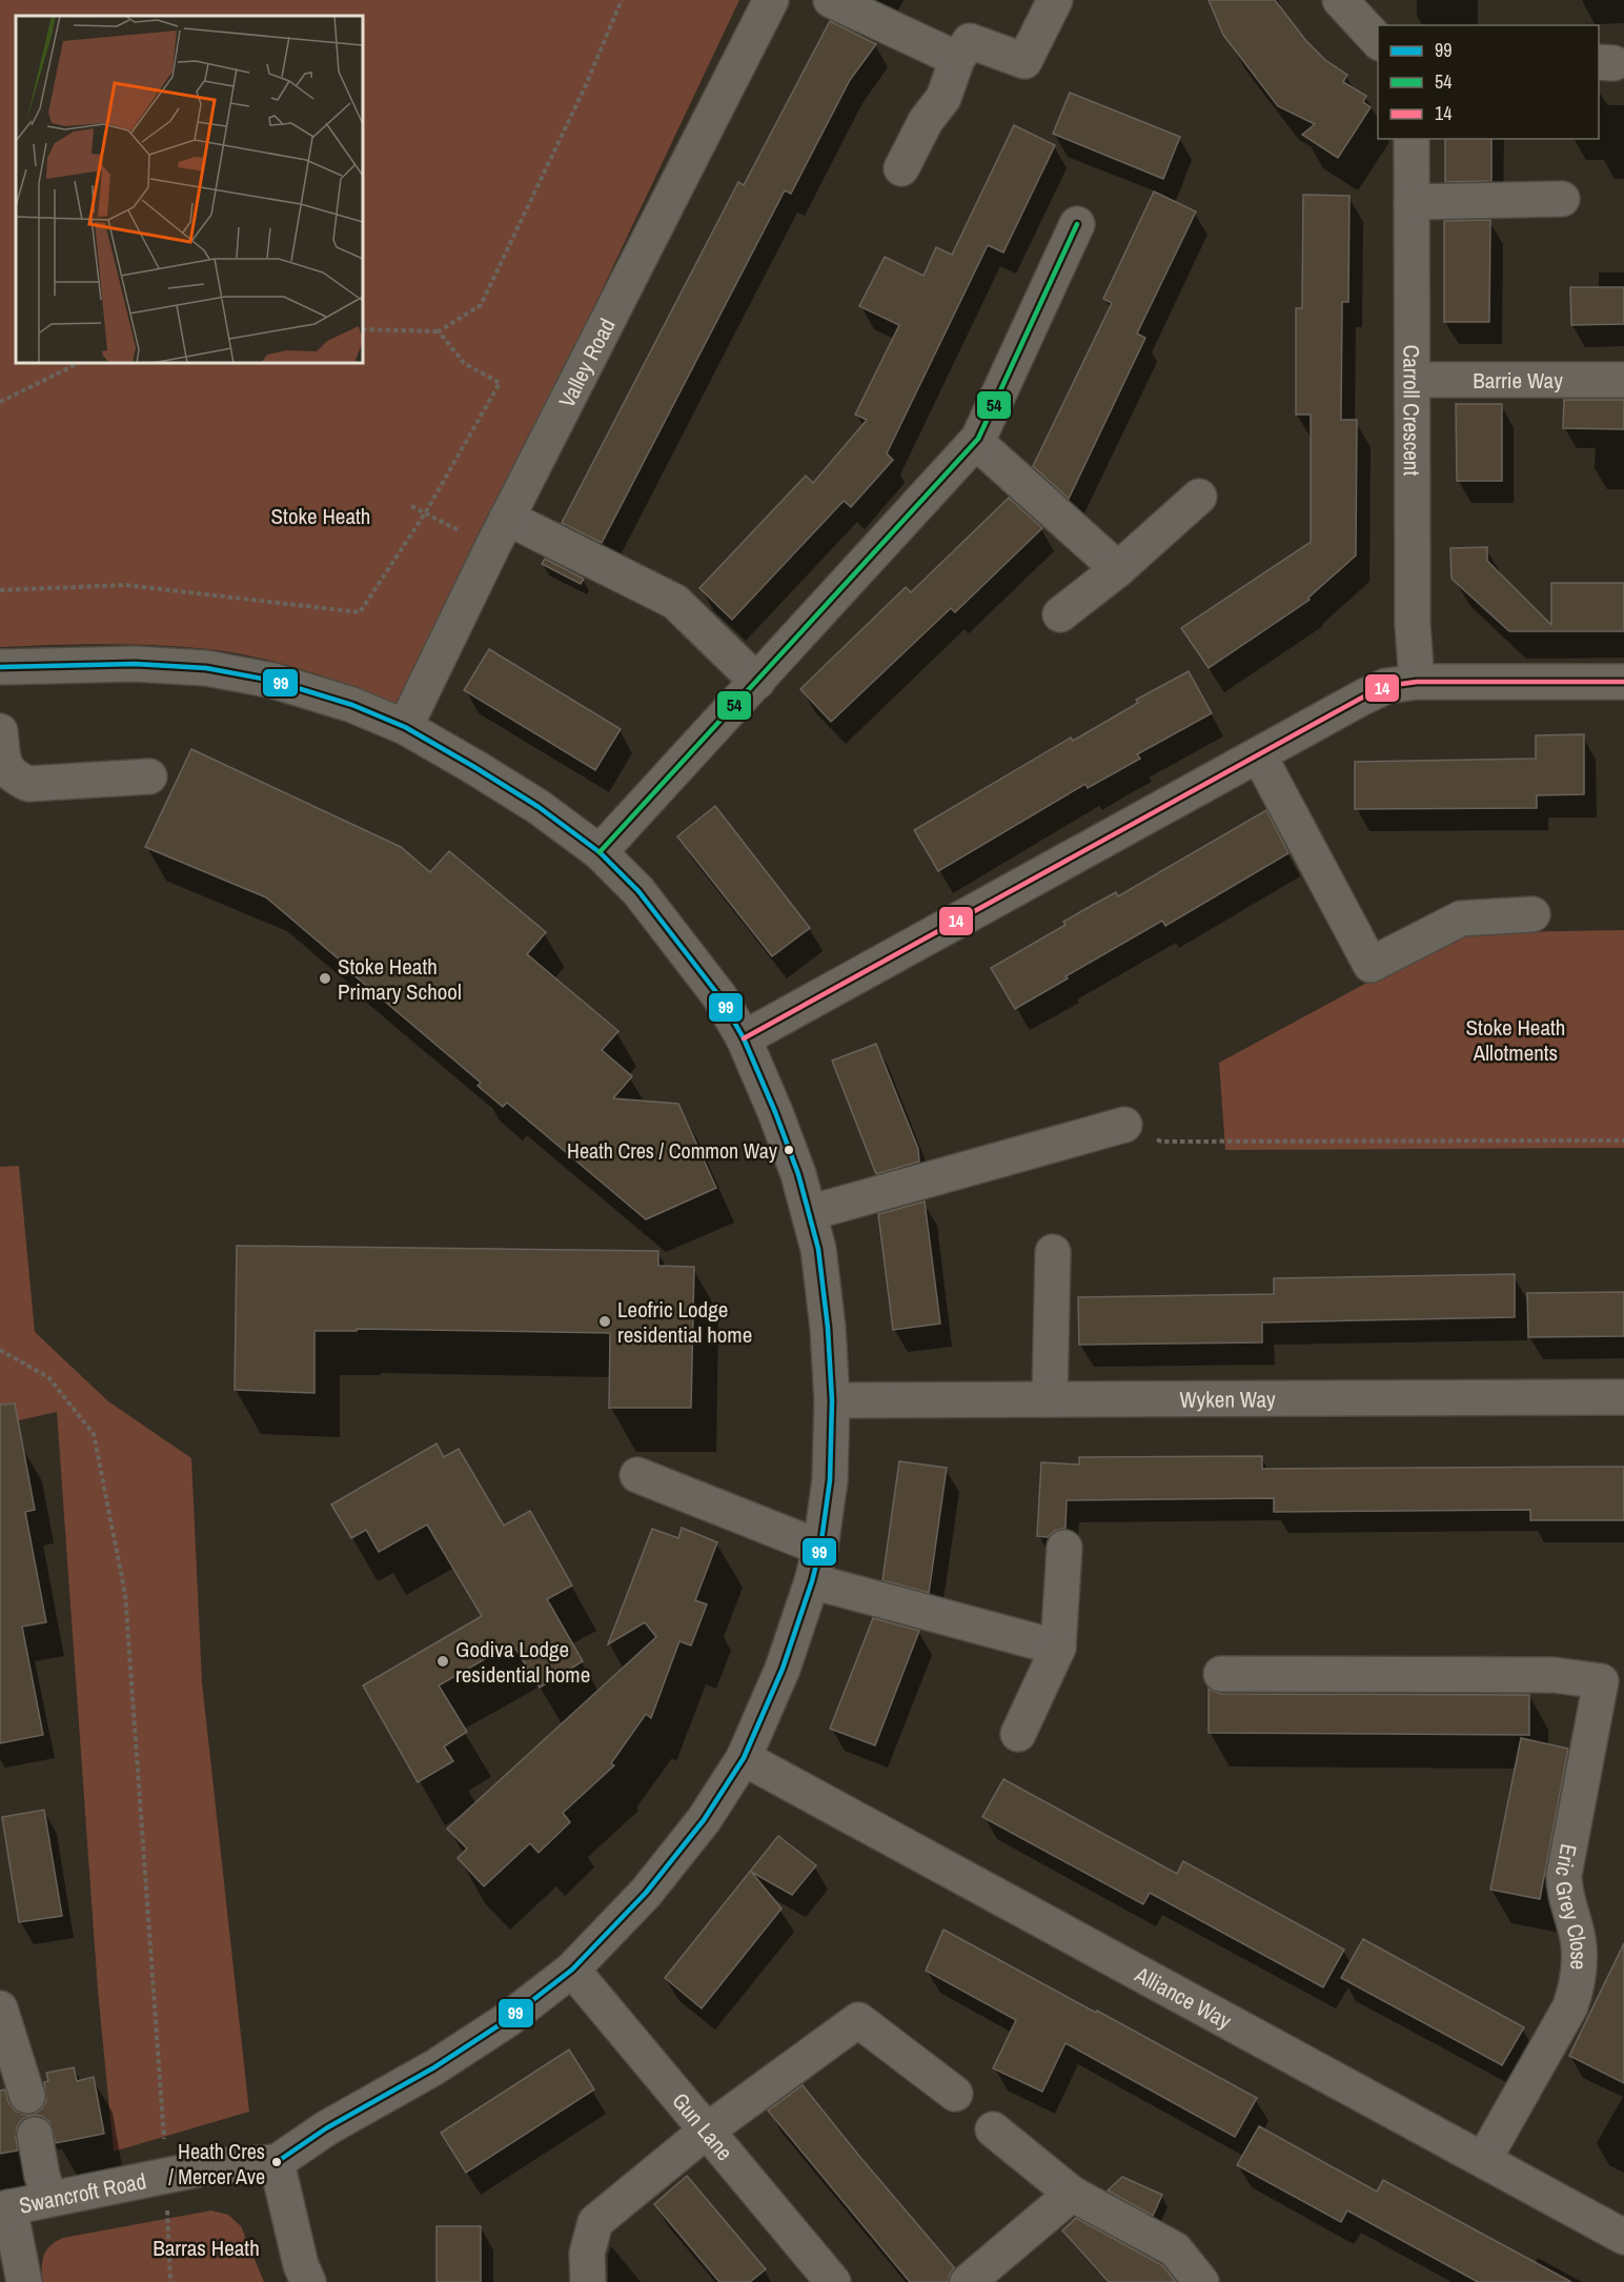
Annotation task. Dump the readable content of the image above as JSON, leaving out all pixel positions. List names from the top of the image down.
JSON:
{
  "streets": {
    "street": [
      "Valley Road",
      "Barrie Way",
      "Carroll Crescent",
      "Wyken Way",
      "Eric Grey Close",
      "Alliance Way",
      "Gun Lane",
      "Swancroft Road"
    ]
  },
  "crossings": [
    ["Barrie Way", "Carroll Crescent"],
    ["Eric Grey Close", "Alliance Way"]
  ],
  "parks": ["Stoke Heath", "Stoke Heath Allotments", "Barras Heath"],
  "places": [
    "Stoke Heath Primary School",
    "Heath Cres / Common Way",
    "Leofric Lodge residential home",
    "Godiva Lodge residential home",
    "Heath Cres / Mercer Ave"
  ],
  "lines": ["transit line 54", "transit line 99", "transit line 14"],
  "legend": ["99", "54", "14"]
}
